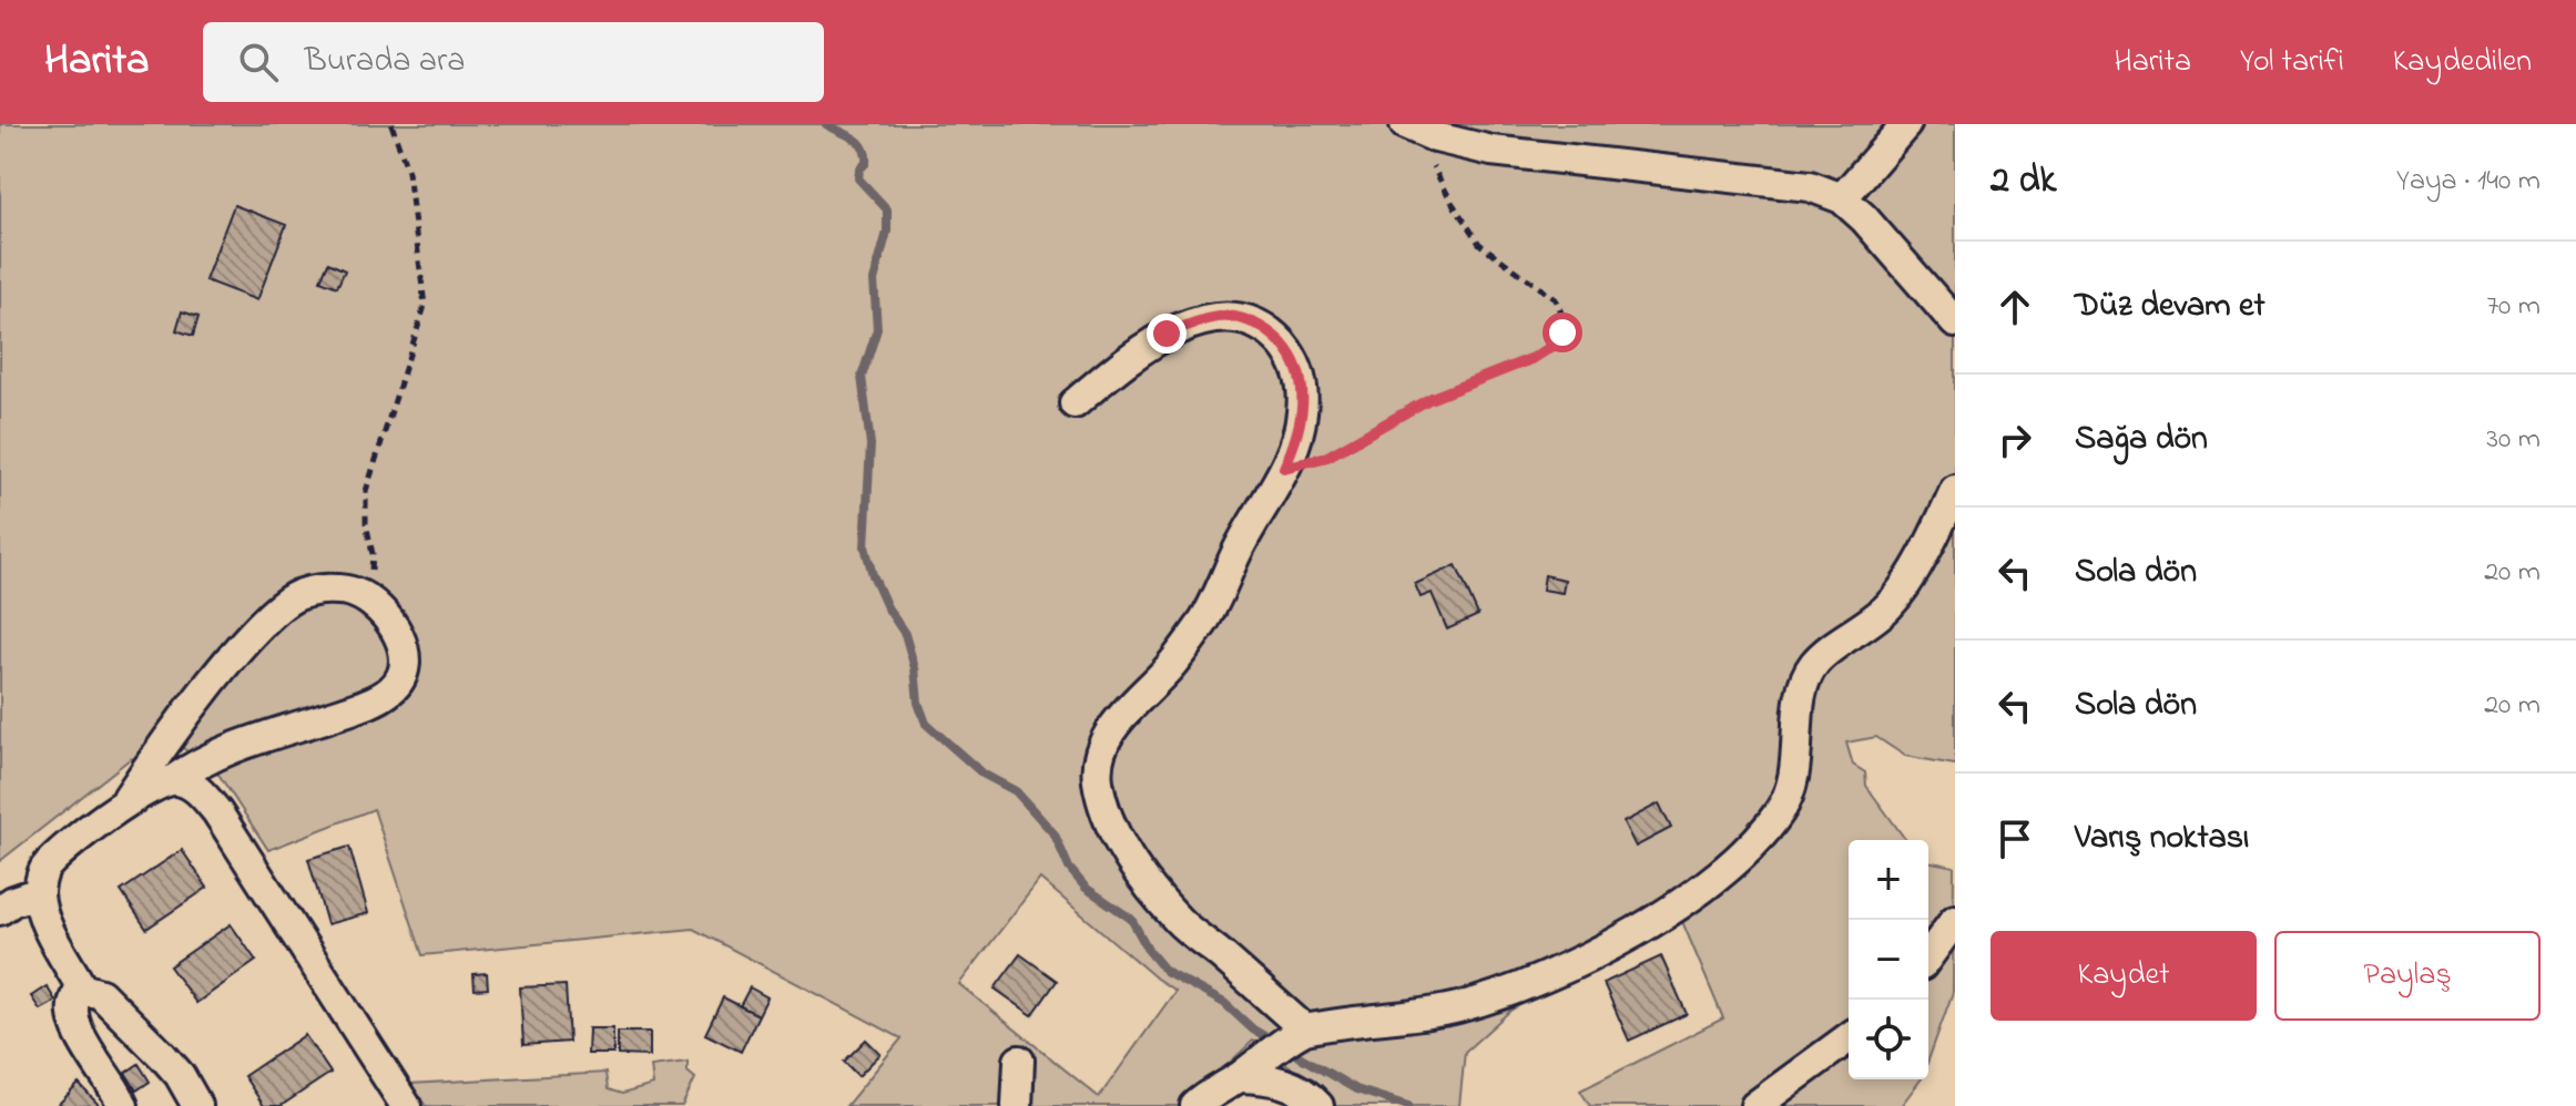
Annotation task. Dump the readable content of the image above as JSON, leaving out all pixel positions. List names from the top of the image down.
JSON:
{
  "page": {
    "header": "Harita",
    "search": "Burada ara",
    "nav": ["Harita", "Yol tarifi", "Kaydedilen"],
    "heading": ["2 dk", "Yaya · 140 m"],
    "list": [
      ["Düz devam et", "70 m"],
      ["Sağa dön", "30 m"],
      ["Sola dön", "20 m"],
      ["Sola dön", "20 m"],
      "Varış noktası"
    ],
    "map_buttons": ["+", "−"],
    "buttons": ["Kaydet", "Paylaş"]
  }
}
